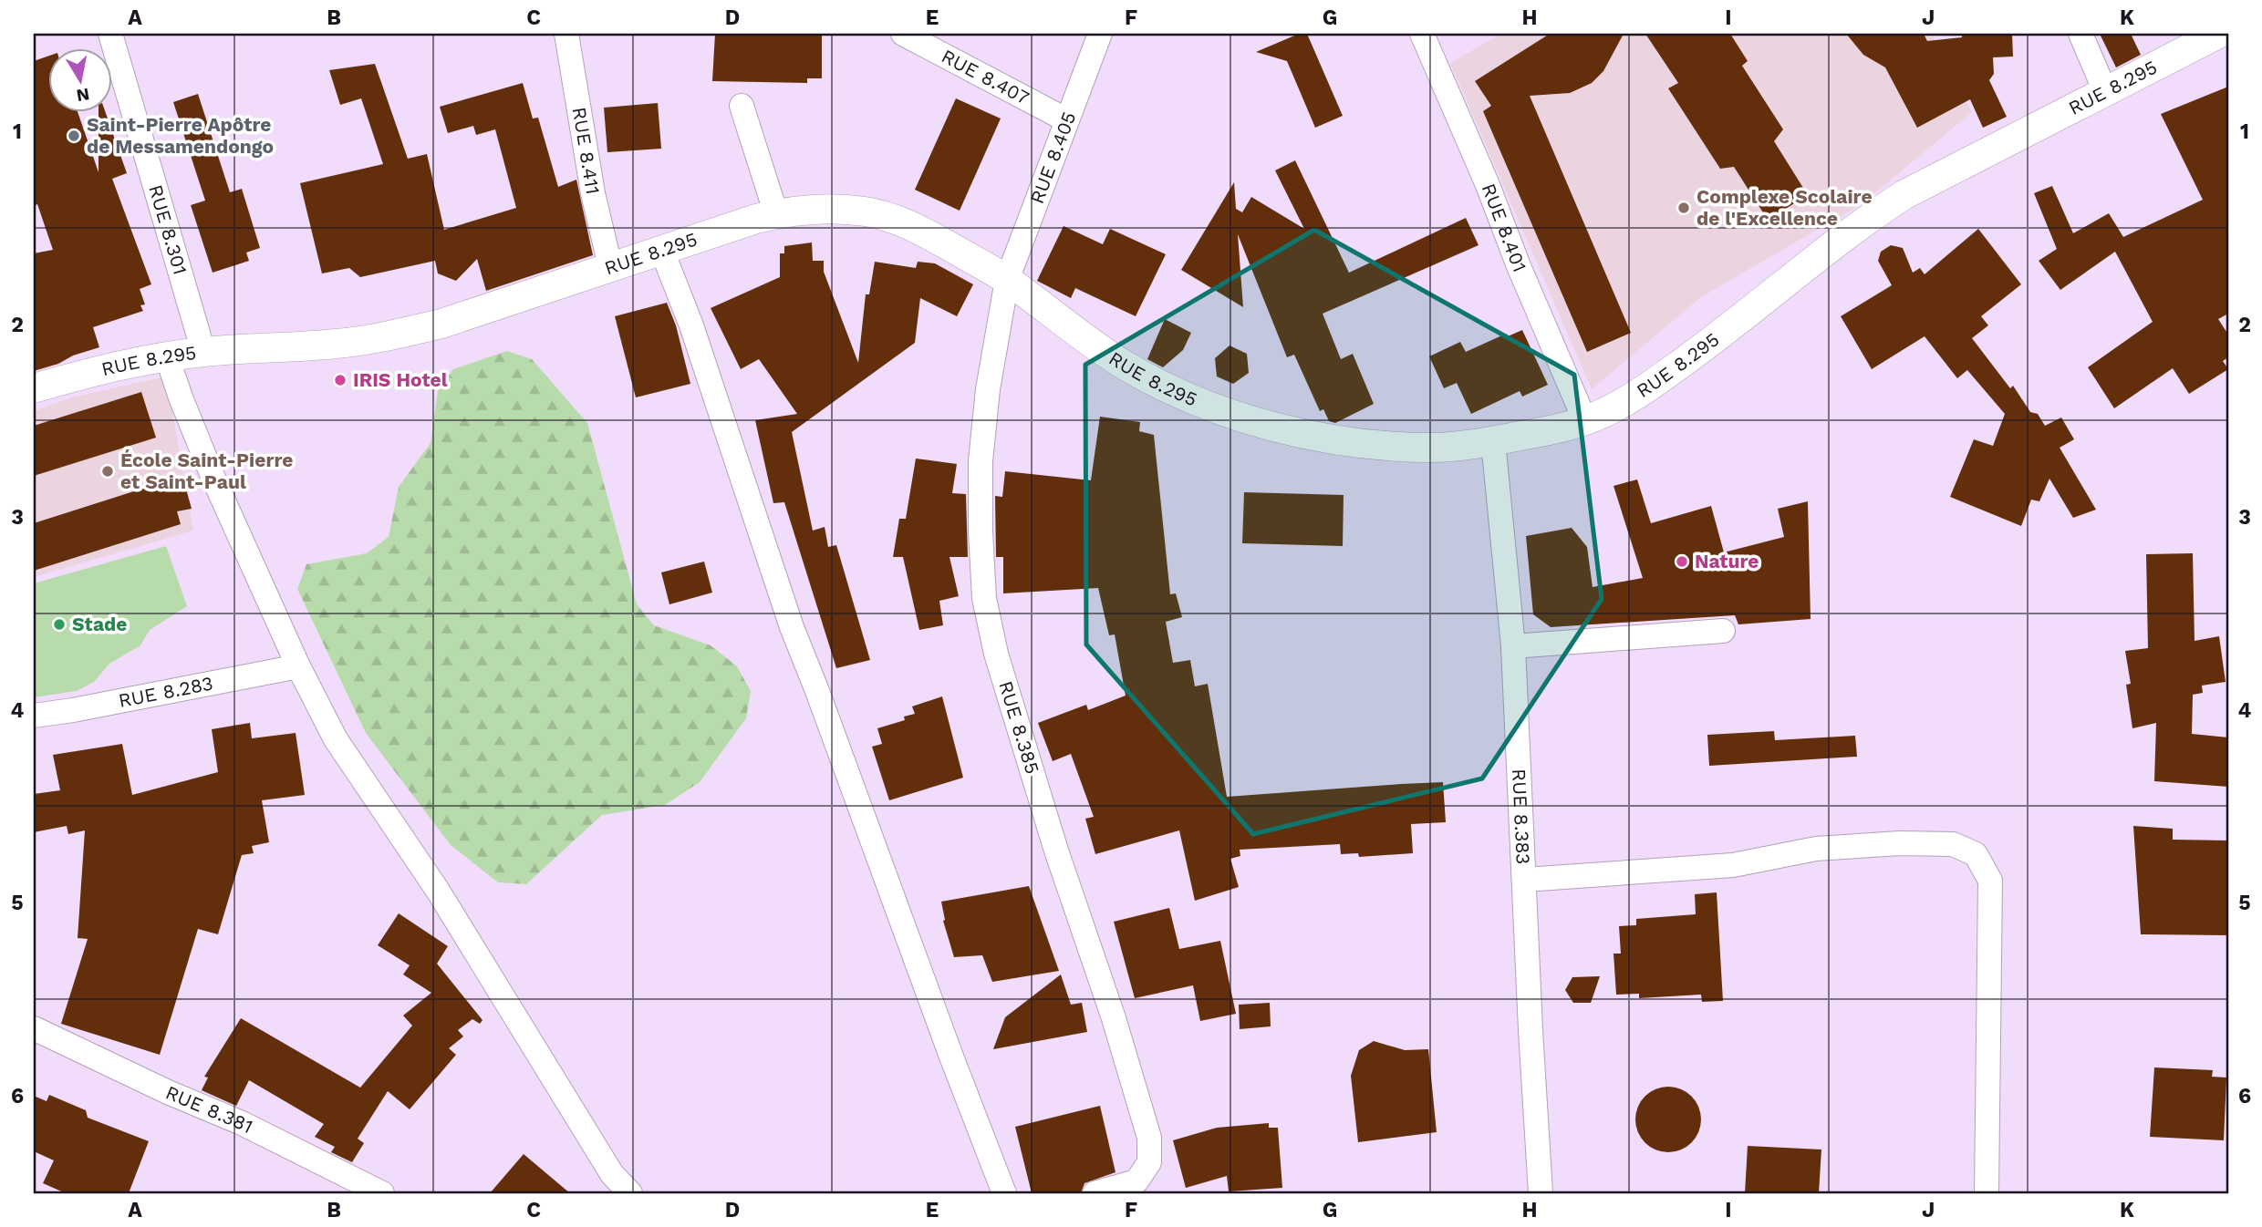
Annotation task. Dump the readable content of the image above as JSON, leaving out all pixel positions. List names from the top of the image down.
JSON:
{
  "streets": {
    "street": [
      "RUE 8.407",
      "RUE 8.295",
      "RUE 8.411",
      "RUE 8.405",
      "RUE 8.401",
      "RUE 8.301",
      "RUE 8.283",
      "RUE 8.385",
      "RUE 8.383",
      "RUE 8.381"
    ]
  },
  "crossings": [
    ["RUE 8.407", "RUE 8.405"],
    ["RUE 8.295", "RUE 8.411"],
    ["RUE 8.295", "RUE 8.405"],
    ["RUE 8.295", "RUE 8.401"],
    ["RUE 8.295", "RUE 8.301"],
    ["RUE 8.295", "RUE 8.385"],
    ["RUE 8.295", "RUE 8.383"],
    ["RUE 8.405", "RUE 8.385"]
  ],
  "places": [
    "Saint-Pierre Apôtre de Messamendongo",
    "Complexe Scolaire de l'Excellence",
    "IRIS Hotel",
    "École Saint-Pierre et Saint-Paul",
    "Nature",
    "Stade"
  ],
  "north": "bottom",
  "grid": {
    "columns": [
      "A",
      "B",
      "C",
      "D",
      "E",
      "F",
      "G",
      "H",
      "I",
      "J",
      "K"
    ],
    "rows": [
      "1",
      "2",
      "3",
      "4",
      "5",
      "6"
    ]
  }
}
